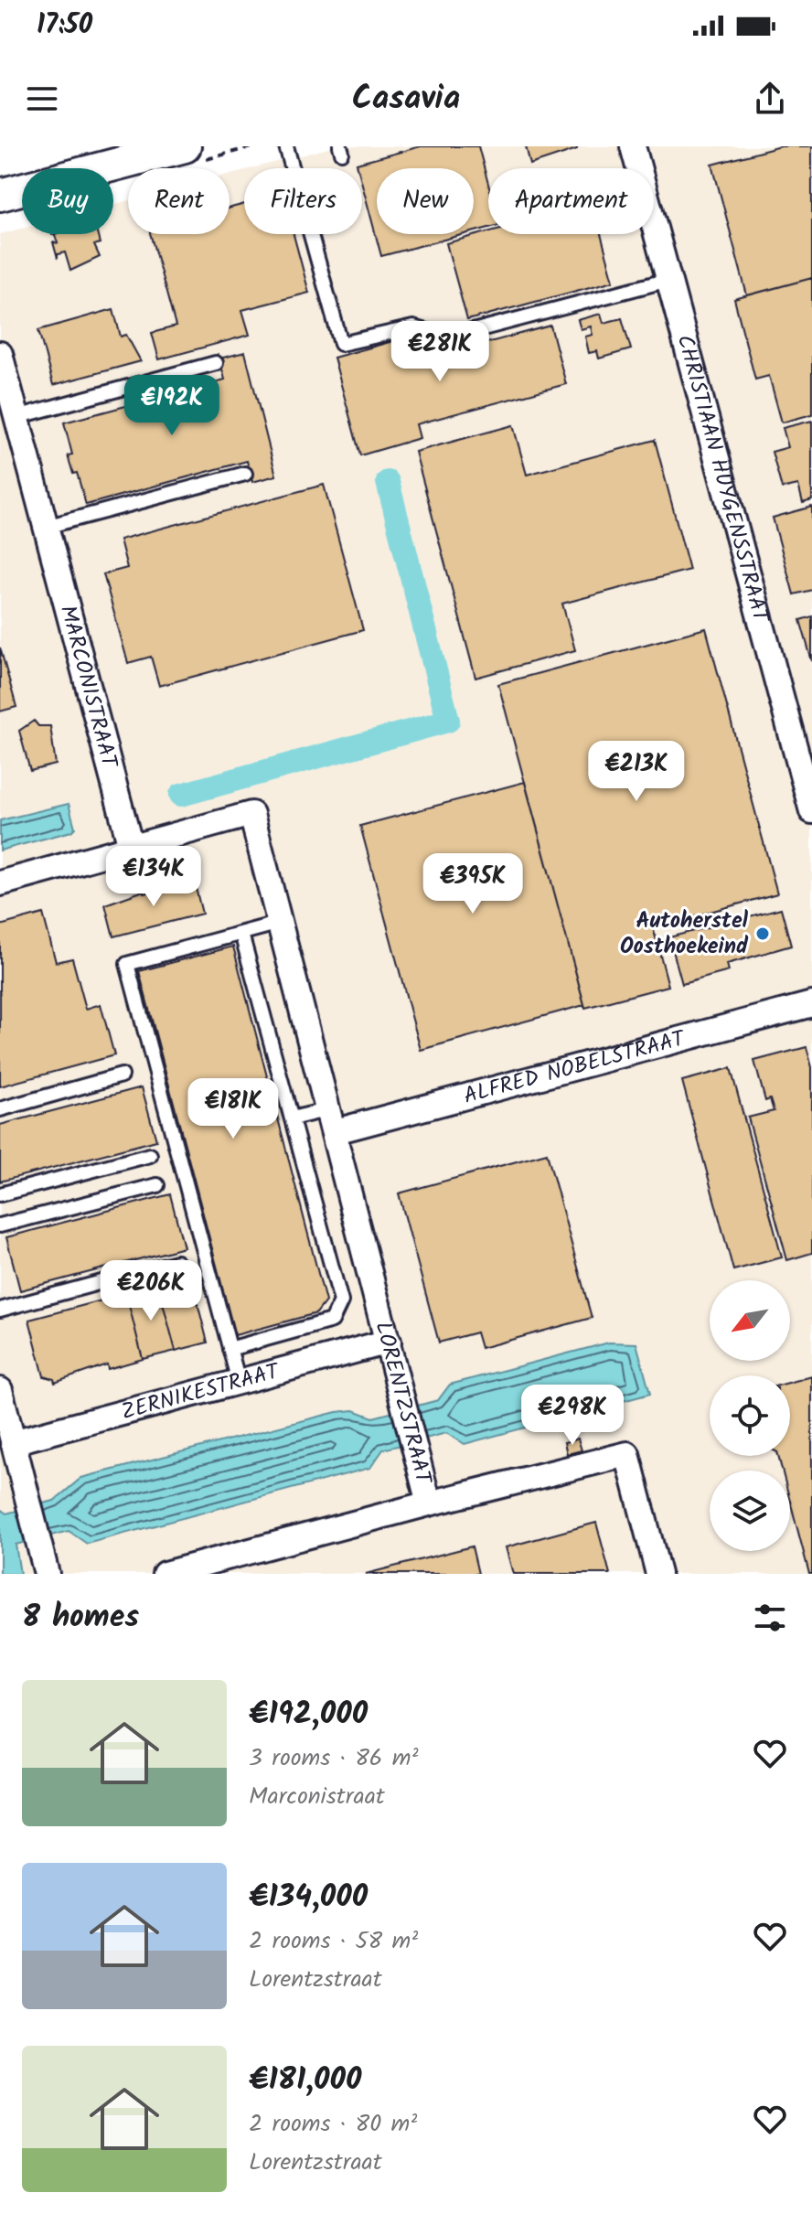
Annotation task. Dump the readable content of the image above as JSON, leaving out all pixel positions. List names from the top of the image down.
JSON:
{
  "streets": {
    "street": [
      "CHRISTIAAN HUYGENSSTRAAT",
      "MARCONISTRAAT",
      "ALFRED NOBELSTRAAT",
      "ZERNIKESTRAAT",
      "LORENTZSTRAAT"
    ]
  },
  "crossings": [
    ["MARCONISTRAAT", "LORENTZSTRAAT"],
    ["ALFRED NOBELSTRAAT", "LORENTZSTRAAT"],
    ["ZERNIKESTRAAT", "LORENTZSTRAAT"]
  ],
  "places": ["Autoherstel Oosthoekeind"],
  "north": "bottom left",
  "page": {
    "status": "17:50",
    "header": "Casavia",
    "chip": [
      "Buy",
      "Rent",
      "Filters",
      "New",
      "Apartment"
    ],
    "price": [
      "€281K",
      "€192K",
      "€213K",
      "€134K",
      "€395K",
      "€181K",
      "€206K",
      "€298K"
    ],
    "heading": "8 homes",
    "list": [
      {
        "name": "€192,000",
        "note": "3 rooms · 86 m² · Marconistraat"
      },
      {
        "name": "€134,000",
        "note": "2 rooms · 58 m² · Lorentzstraat"
      },
      {
        "name": "€181,000",
        "note": "2 rooms · 80 m² · Lorentzstraat"
      }
    ]
  }
}
